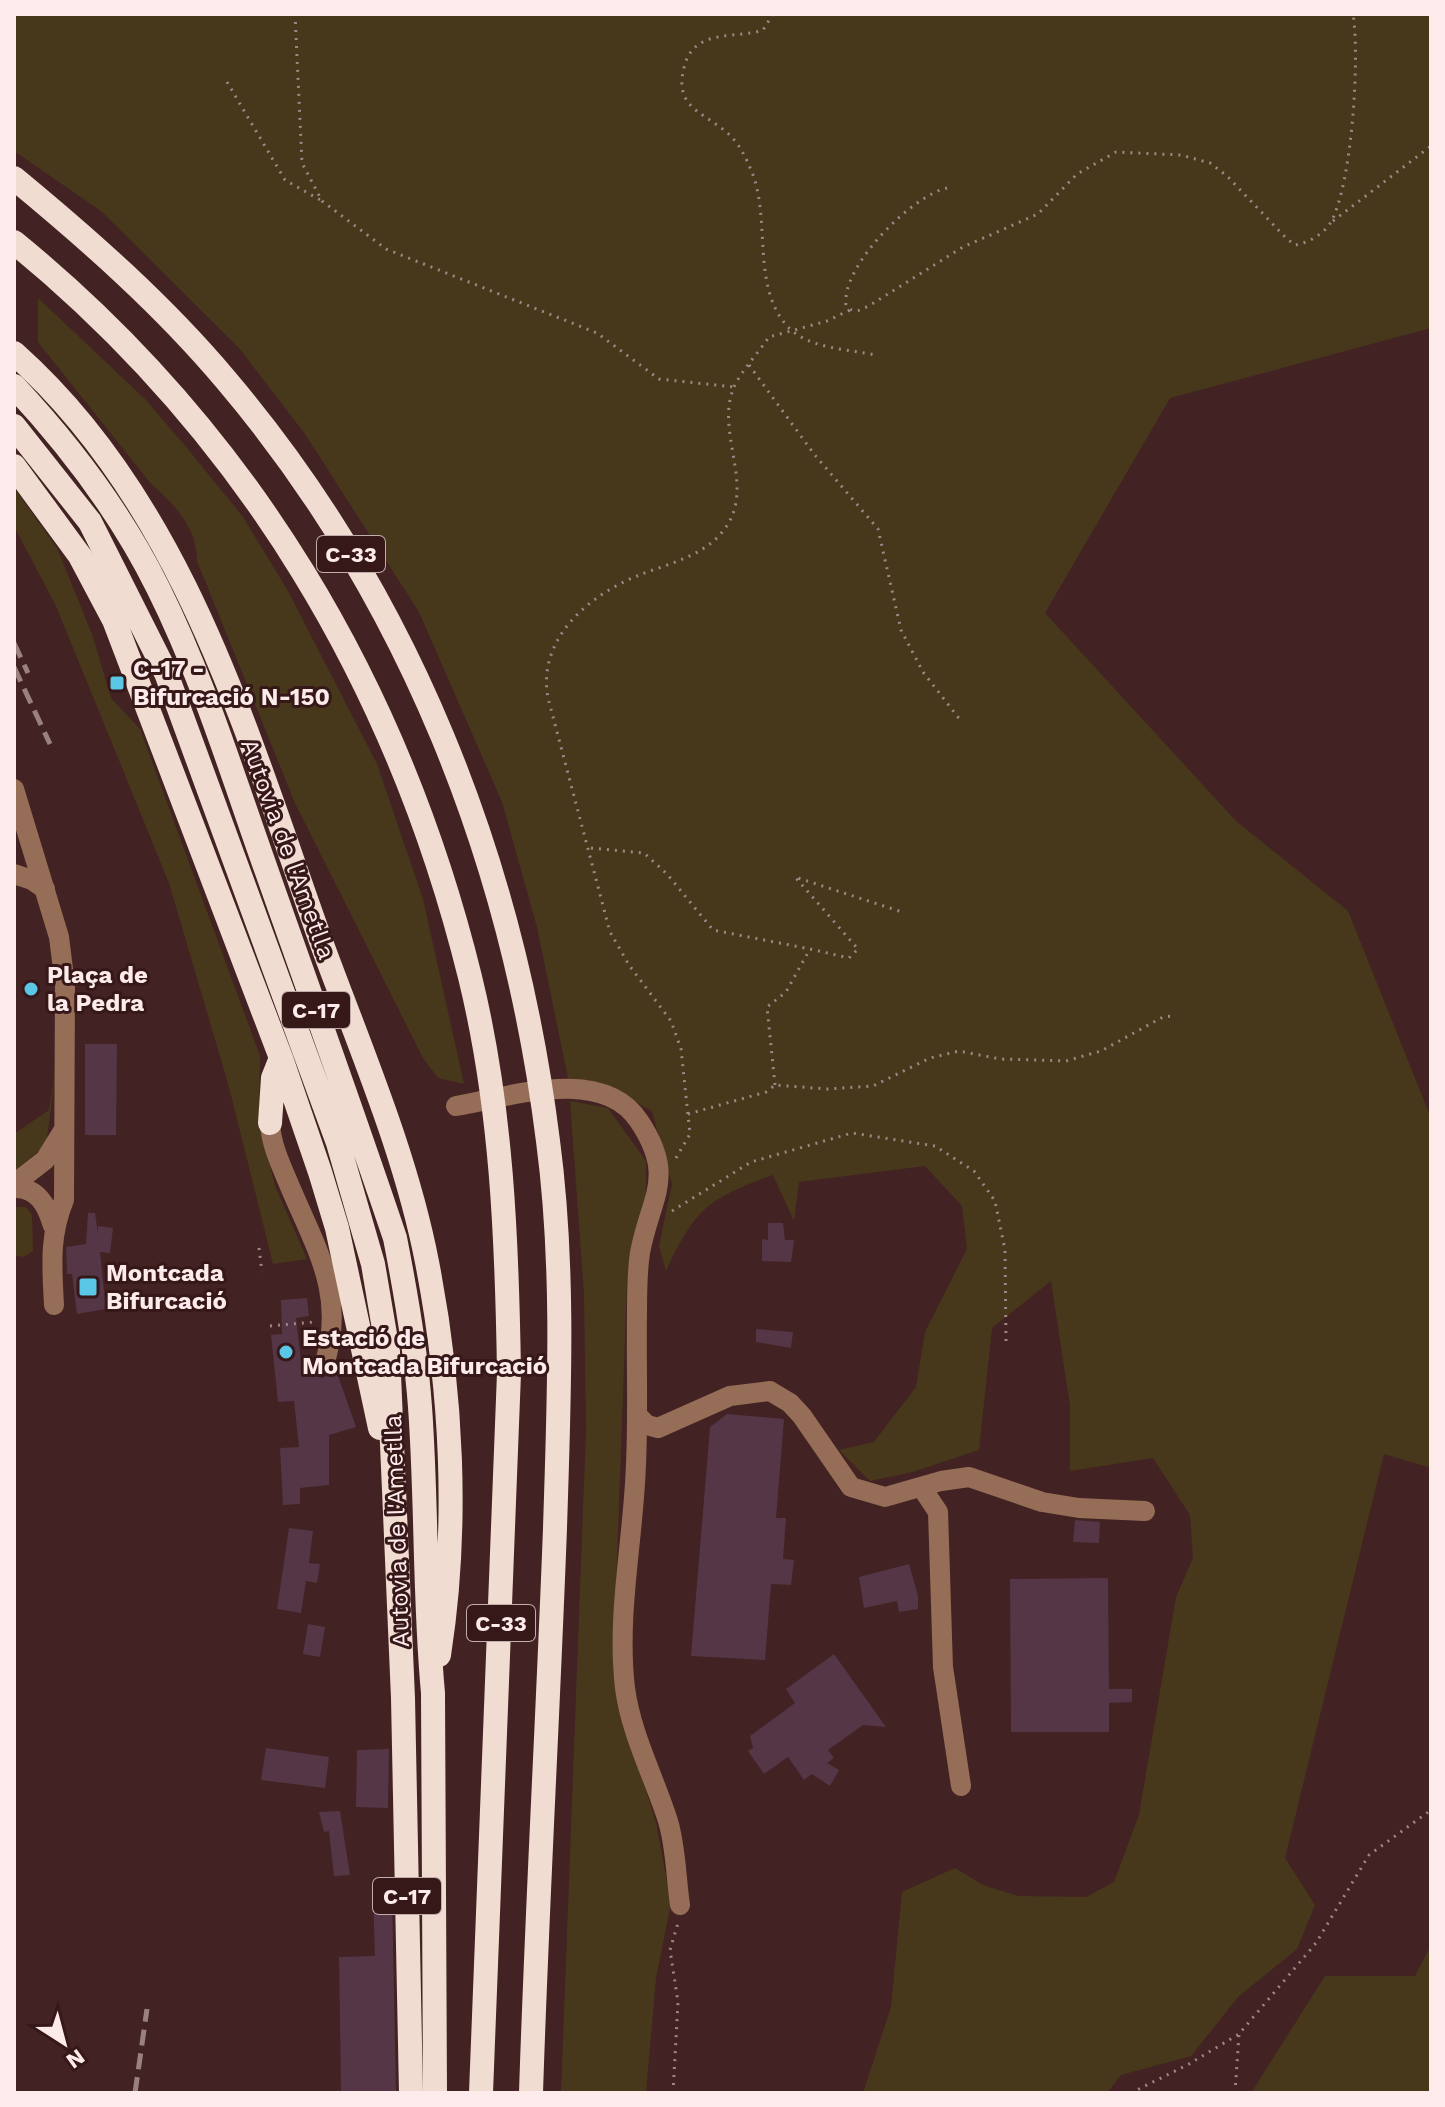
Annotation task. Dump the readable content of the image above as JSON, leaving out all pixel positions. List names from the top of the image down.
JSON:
{
  "streets": {
    "highway": ["C-33", "Autovia de l'Ametlla", "C-17"]
  },
  "places": {
    "transit": ["C-17 - Bifurcació N-150", "Montcada Bifurcació"],
    "other": ["Plaça de la Pedra", "Estació de Montcada Bifurcació"]
  },
  "north": "bottom right"
}
